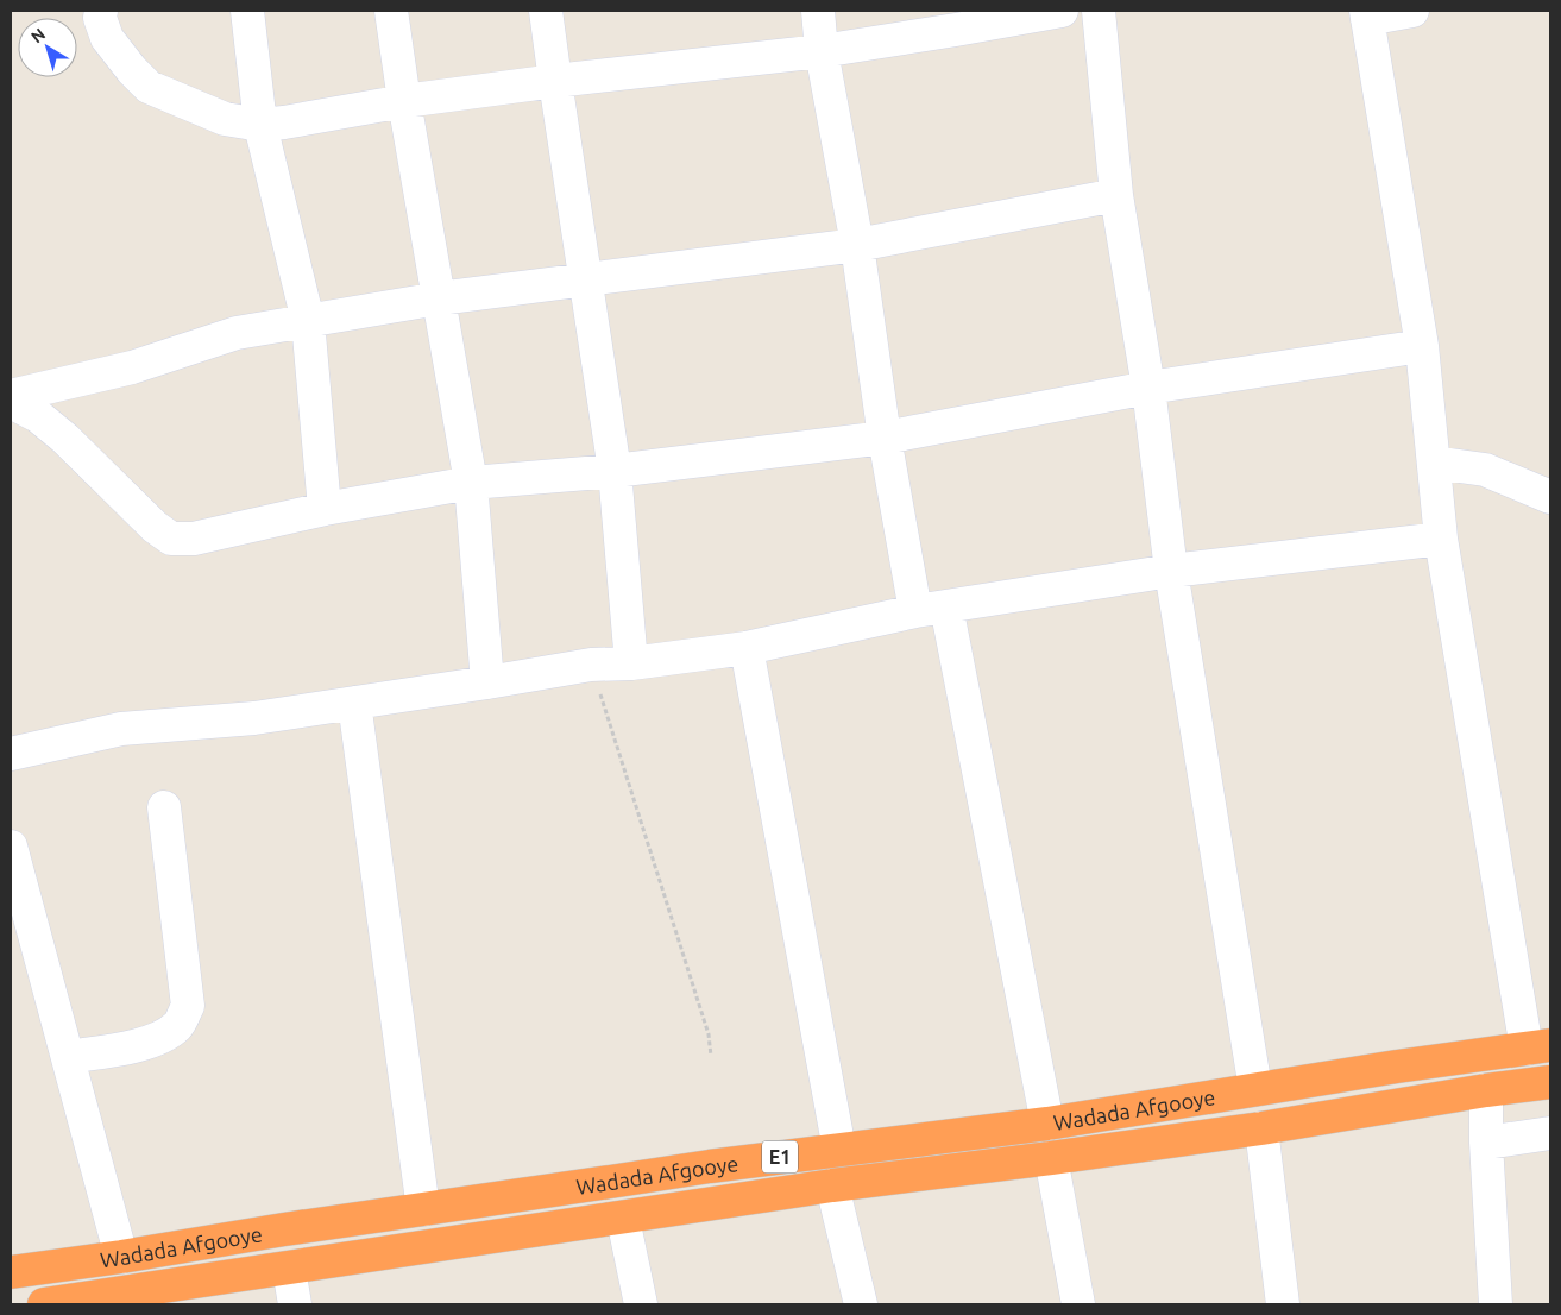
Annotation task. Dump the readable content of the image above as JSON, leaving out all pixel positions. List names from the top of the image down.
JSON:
{
  "streets": {
    "highway": ["Wadada Afgooye", "E1"]
  },
  "north": "top left"
}
